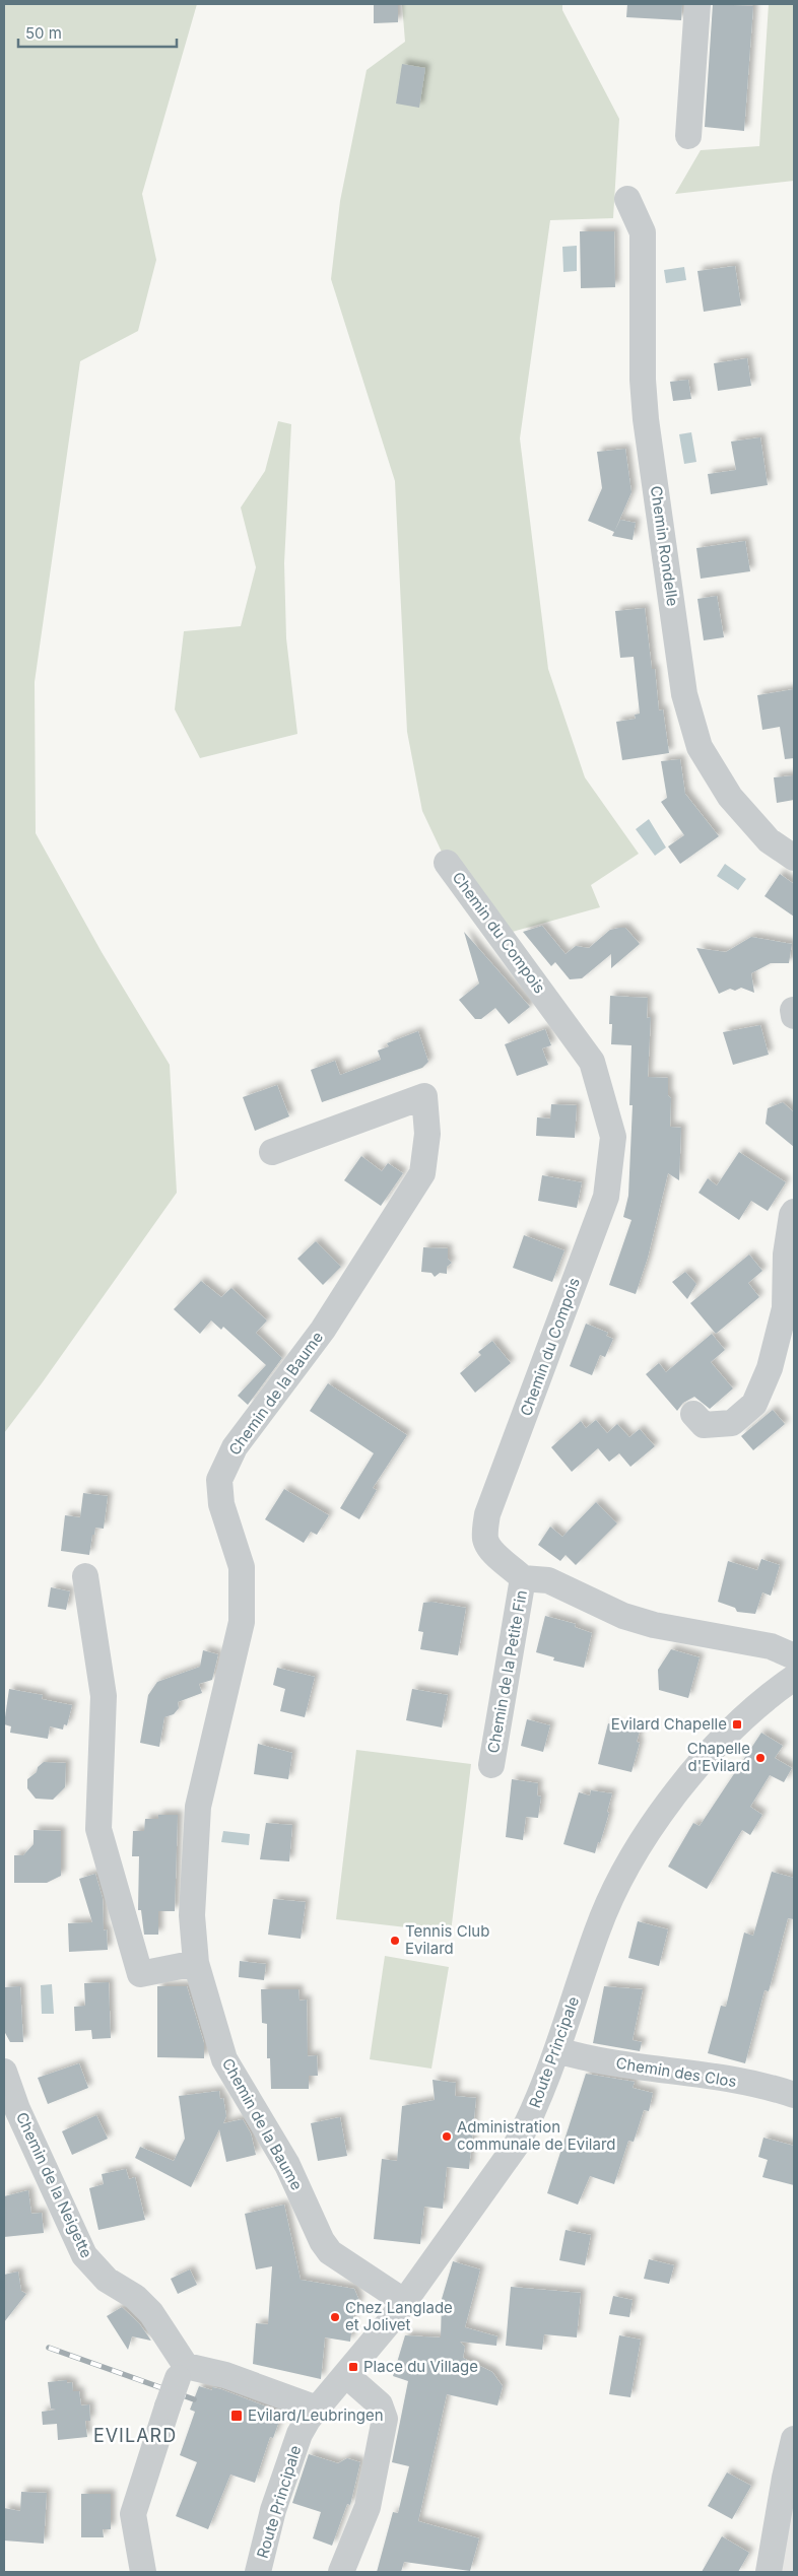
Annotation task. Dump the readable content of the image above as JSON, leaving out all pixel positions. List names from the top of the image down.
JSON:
{
  "streets": {
    "street": [
      "Chemin Rondelle",
      "Chemin du Compois",
      "Chemin de la Baume",
      "Chemin de la Petite Fin",
      "Route Principale",
      "Chemin des Clos",
      "Chemin de la Neigette"
    ]
  },
  "crossings": [
    ["Chemin du Compois", "Chemin de la Petite Fin"],
    ["Chemin de la Baume", "Route Principale"],
    ["Route Principale", "Chemin des Clos"]
  ],
  "districts": ["EVILARD"],
  "places": {
    "transit": ["Evilard Chapelle", "Place du Village", "Evilard/Leubringen"],
    "other": [
      "Chapelle d'Evilard",
      "Tennis Club Evilard",
      "Administration communale de Evilard",
      "Chez Langlade et Jolivet"
    ]
  },
  "scale_bar": "50 m"
}
